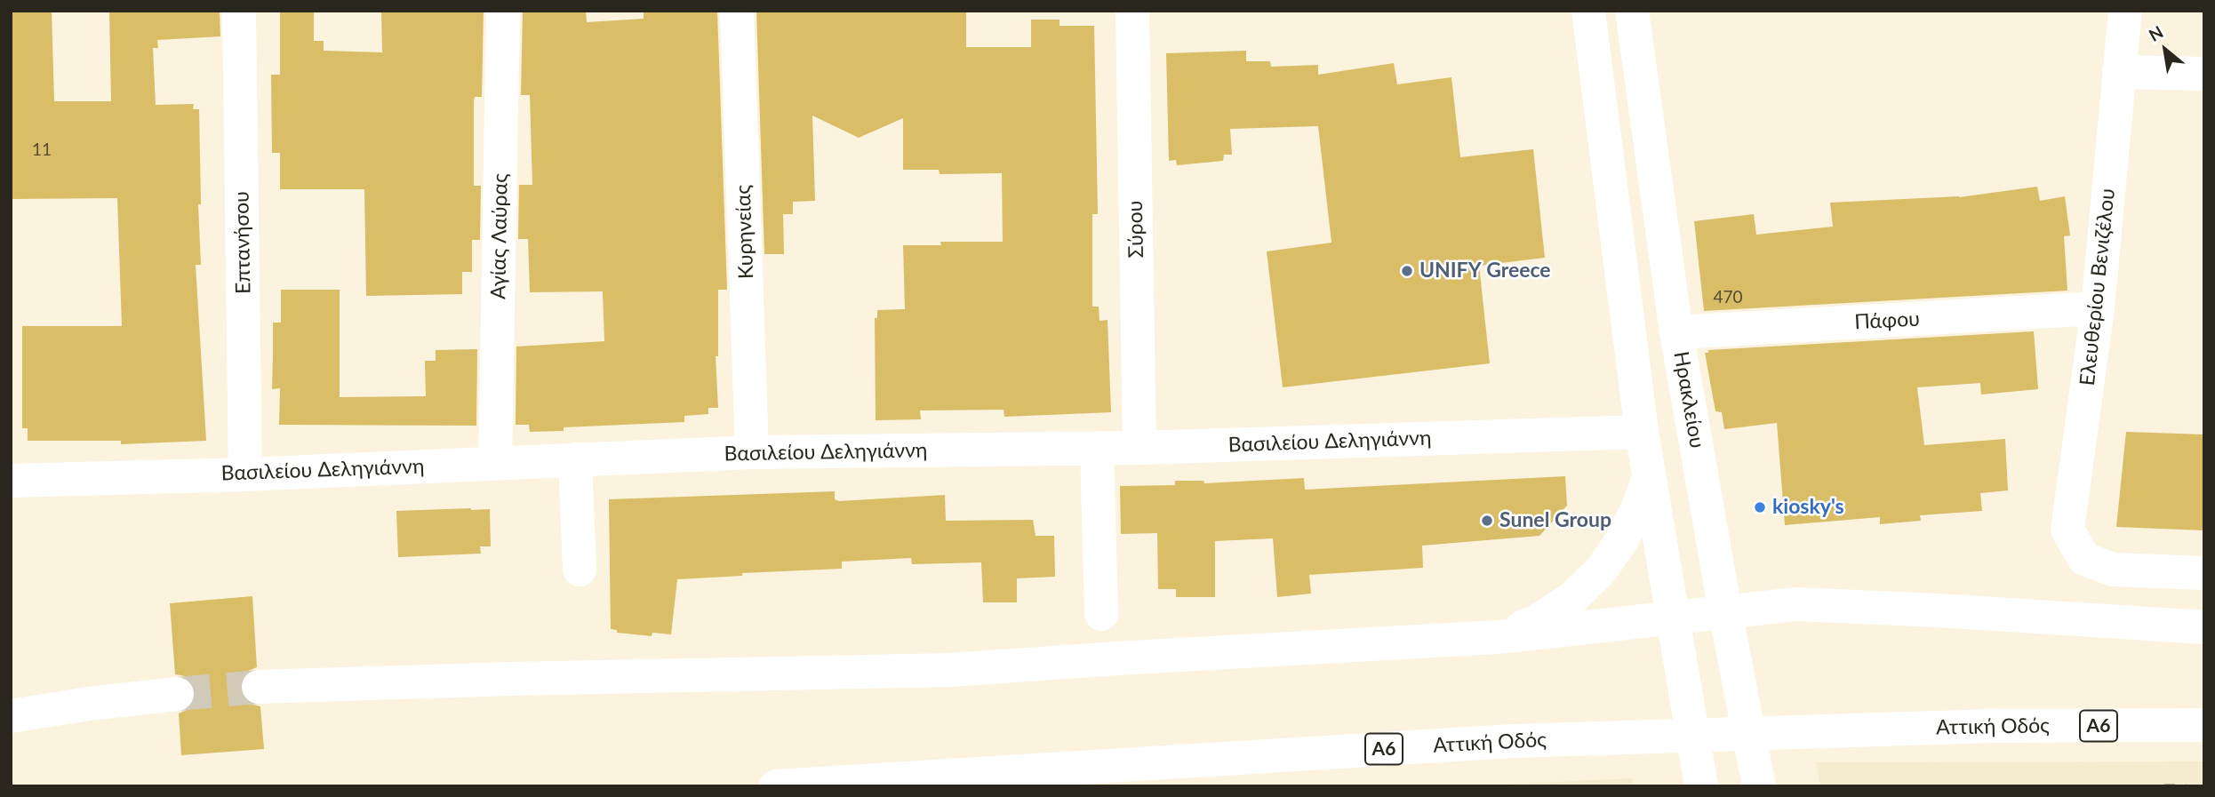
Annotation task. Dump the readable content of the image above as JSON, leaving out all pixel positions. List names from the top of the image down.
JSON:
{
  "streets": {
    "main road": [
      "Σύρου",
      "Κυρηνείας",
      "Αγίας Λαύρας",
      "Επτανήσου",
      "Ελευθερίου Βενιζέλου",
      "Πάφου",
      "Ηρακλείου",
      "Βασιλείου Δεληγιάννη",
      "Α6",
      "Αττική Οδός"
    ]
  },
  "crossings": [
    ["Σύρου", "Βασιλείου Δεληγιάννη"],
    ["Κυρηνείας", "Βασιλείου Δεληγιάννη"],
    ["Αγίας Λαύρας", "Βασιλείου Δεληγιάννη"],
    ["Επτανήσου", "Βασιλείου Δεληγιάννη"],
    ["Ελευθερίου Βενιζέλου", "Πάφου"],
    ["Πάφου", "Ηρακλείου"]
  ],
  "places": ["UNIFY Greece", "kiosky's", "Sunel Group"],
  "house_numbers": ["11", "470"],
  "north": "top left"
}
